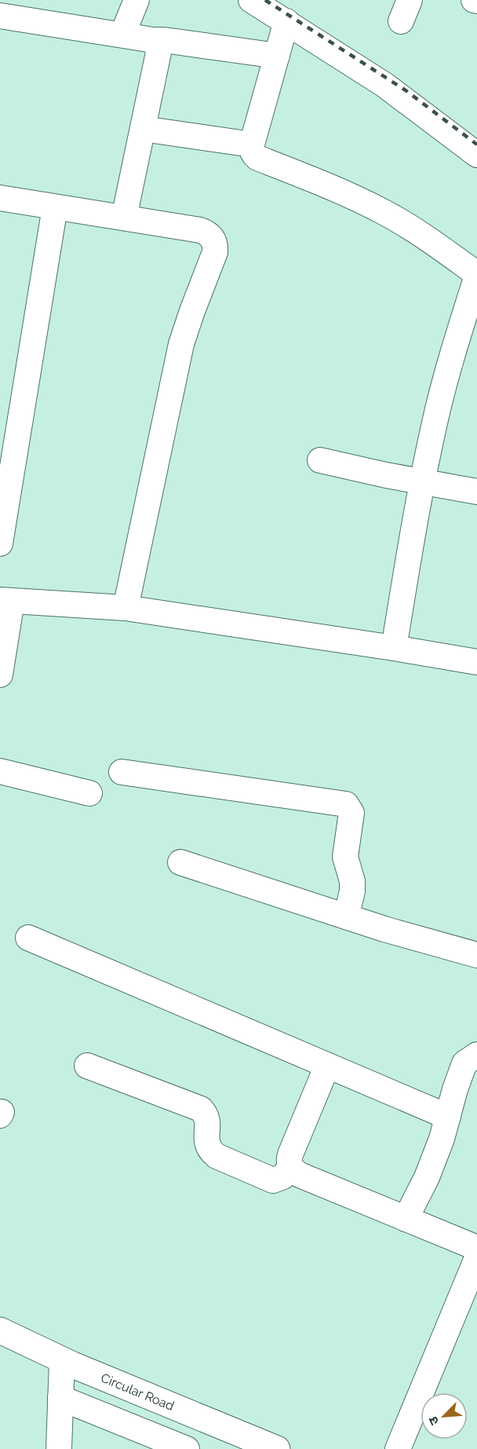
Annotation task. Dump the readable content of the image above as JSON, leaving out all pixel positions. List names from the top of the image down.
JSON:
{
  "streets": {
    "main road": ["Circular Road"]
  },
  "north": "bottom left"
}
